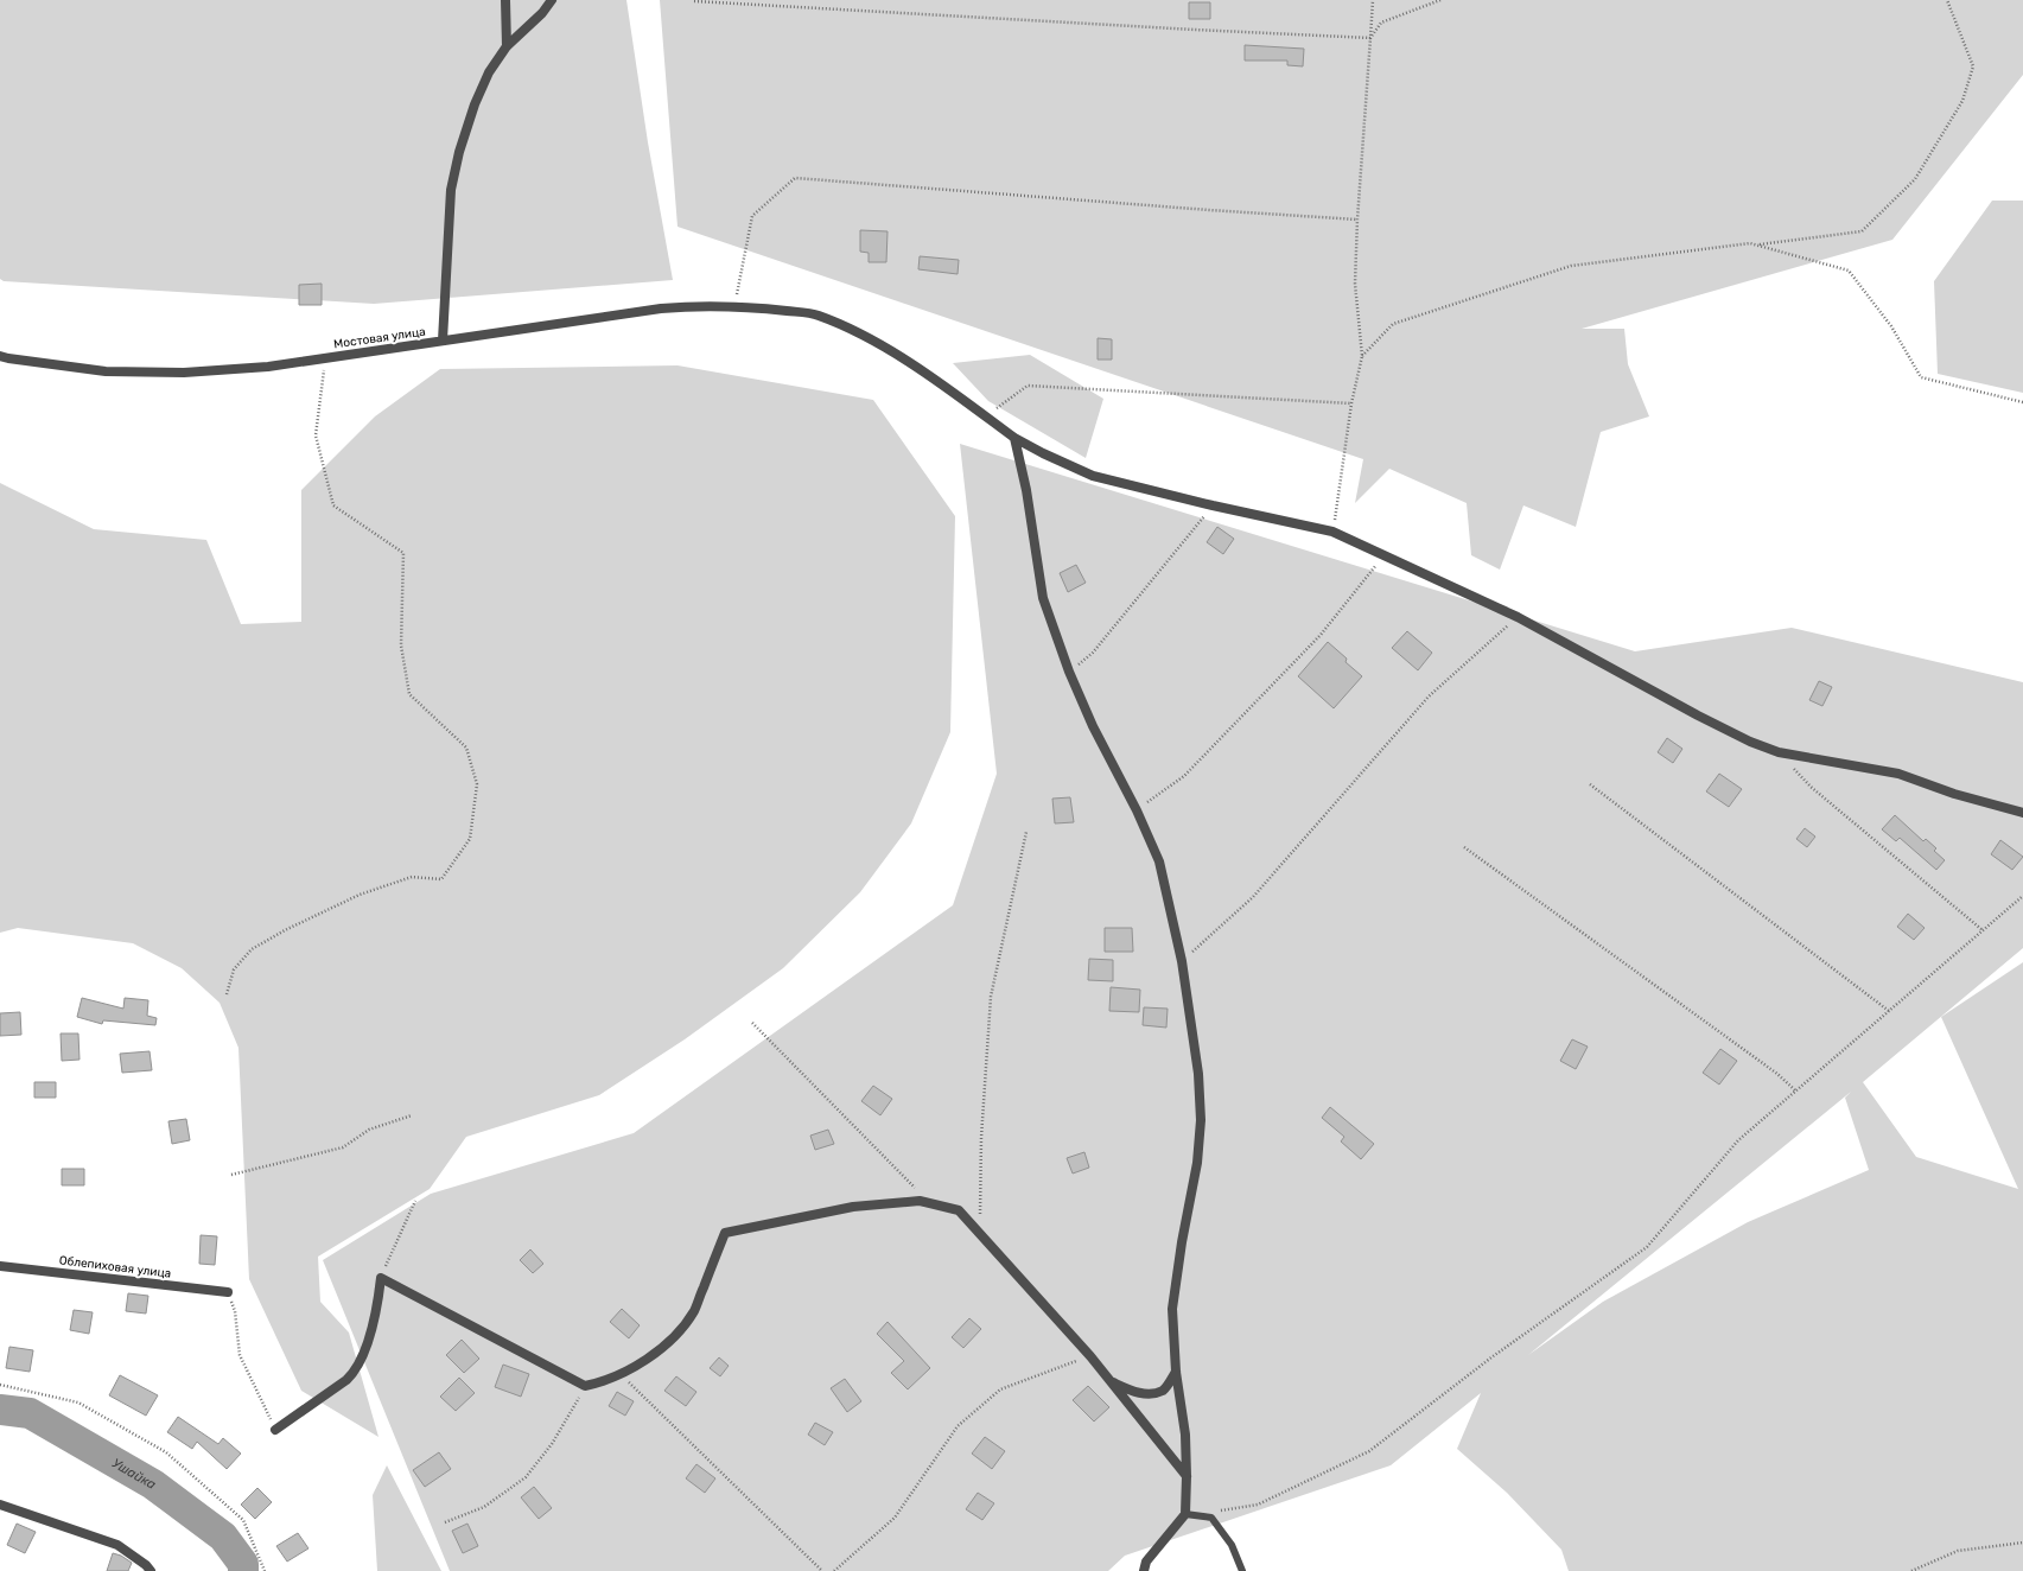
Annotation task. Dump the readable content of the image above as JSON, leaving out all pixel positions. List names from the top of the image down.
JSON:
{
  "streets": {
    "street": ["Мостовая улица", "Облепиховая улица"]
  },
  "water": ["Ушайка"]
}
